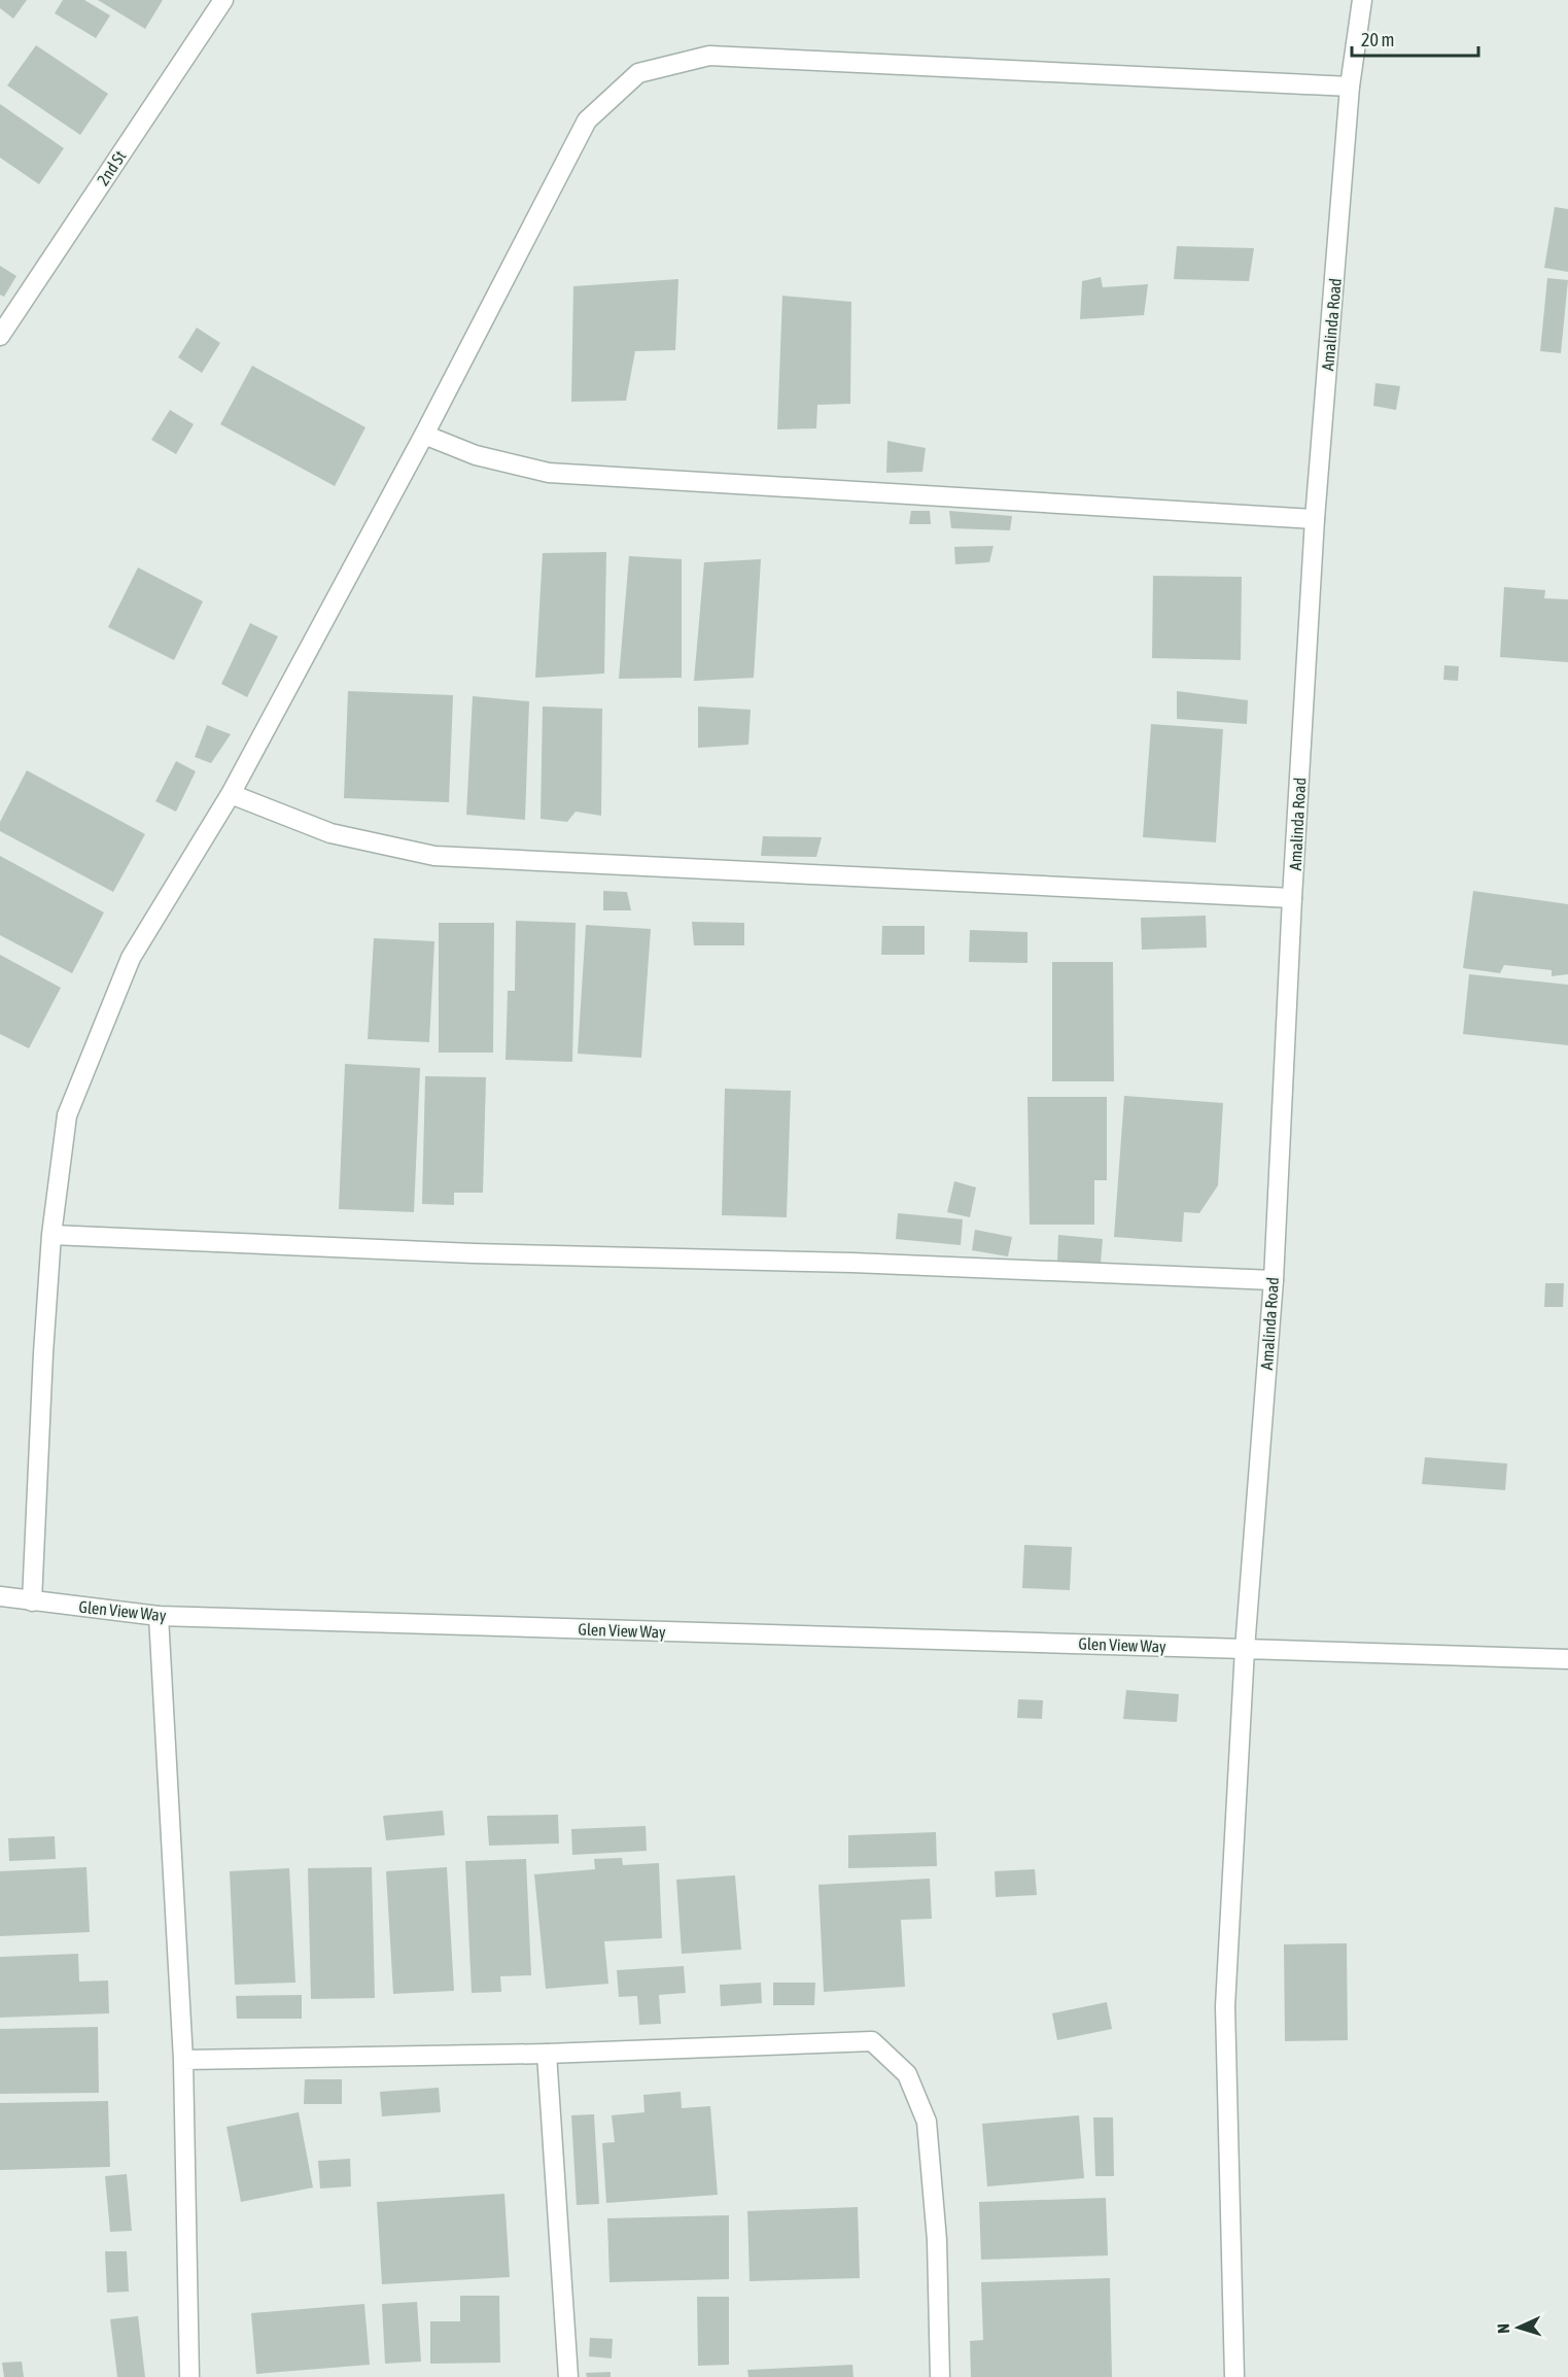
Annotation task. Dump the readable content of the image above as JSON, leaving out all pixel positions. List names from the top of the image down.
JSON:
{
  "streets": {
    "street": ["2nd St", "Amalinda Road", "Glen View Way"]
  },
  "crossings": [
    ["Amalinda Road", "Glen View Way"]
  ],
  "scale_bar": "20 m",
  "north": "left"
}
